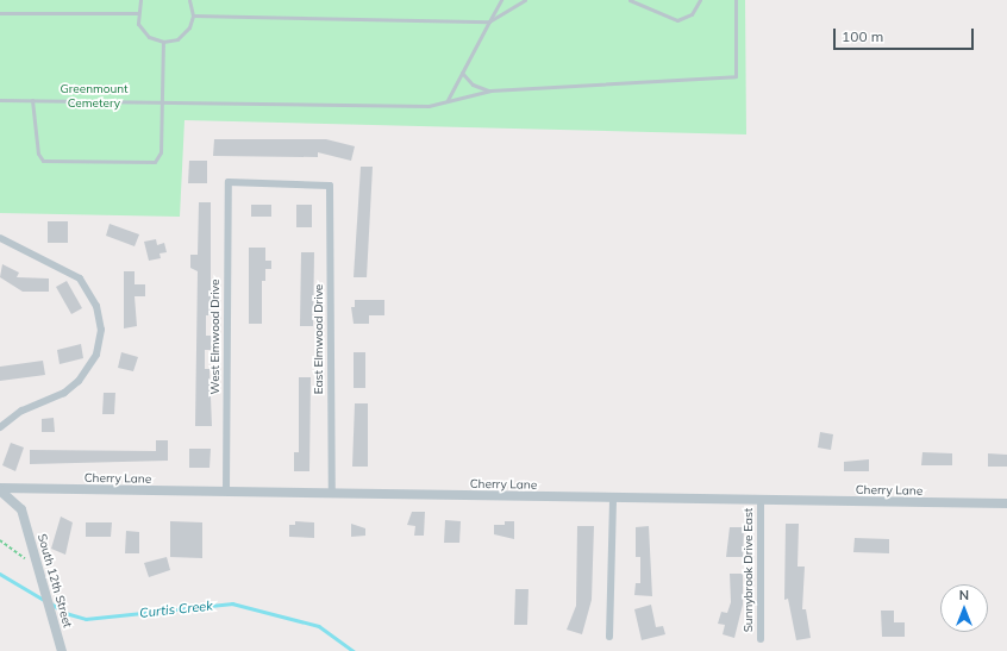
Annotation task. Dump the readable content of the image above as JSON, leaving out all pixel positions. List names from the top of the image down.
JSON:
{
  "streets": {
    "street": [
      "West Elmwood Drive",
      "East Elmwood Drive",
      "Cherry Lane",
      "Sunnybrook Drive East",
      "South 12th Street"
    ]
  },
  "crossings": [
    ["West Elmwood Drive", "East Elmwood Drive"],
    ["West Elmwood Drive", "Cherry Lane"],
    ["East Elmwood Drive", "Cherry Lane"],
    ["Cherry Lane", "Sunnybrook Drive East"],
    ["Cherry Lane", "South 12th Street"]
  ],
  "water": ["Curtis Creek"],
  "parks": ["Greenmount Cemetery"],
  "scale_bar": "100 m",
  "north": "top"
}
